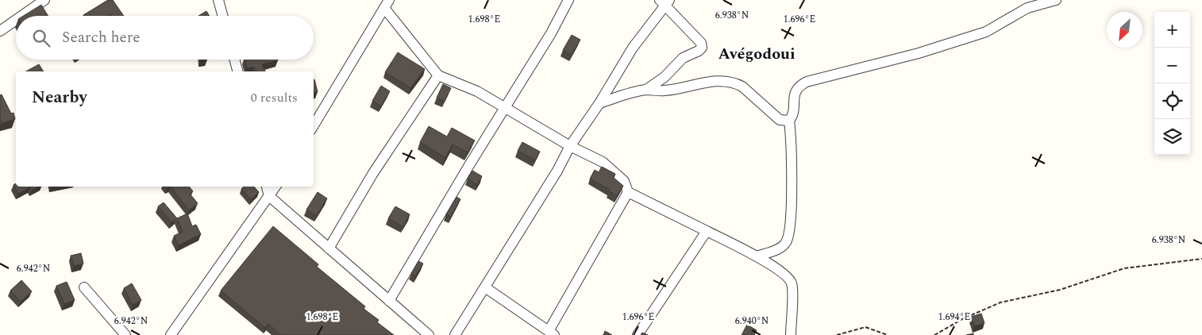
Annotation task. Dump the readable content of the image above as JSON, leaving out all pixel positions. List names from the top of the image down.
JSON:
{
  "districts": ["Avégodoui"],
  "north": "bottom left",
  "page": {
    "map_buttons": ["+", "−"],
    "search": "Search here",
    "heading": ["Nearby", "0 results"]
  },
  "coordinates": [
    "6.938°N",
    "1.698°E",
    "1.696°E",
    "6.942°N",
    "1.694°E",
    "6.940°N"
  ]
}
